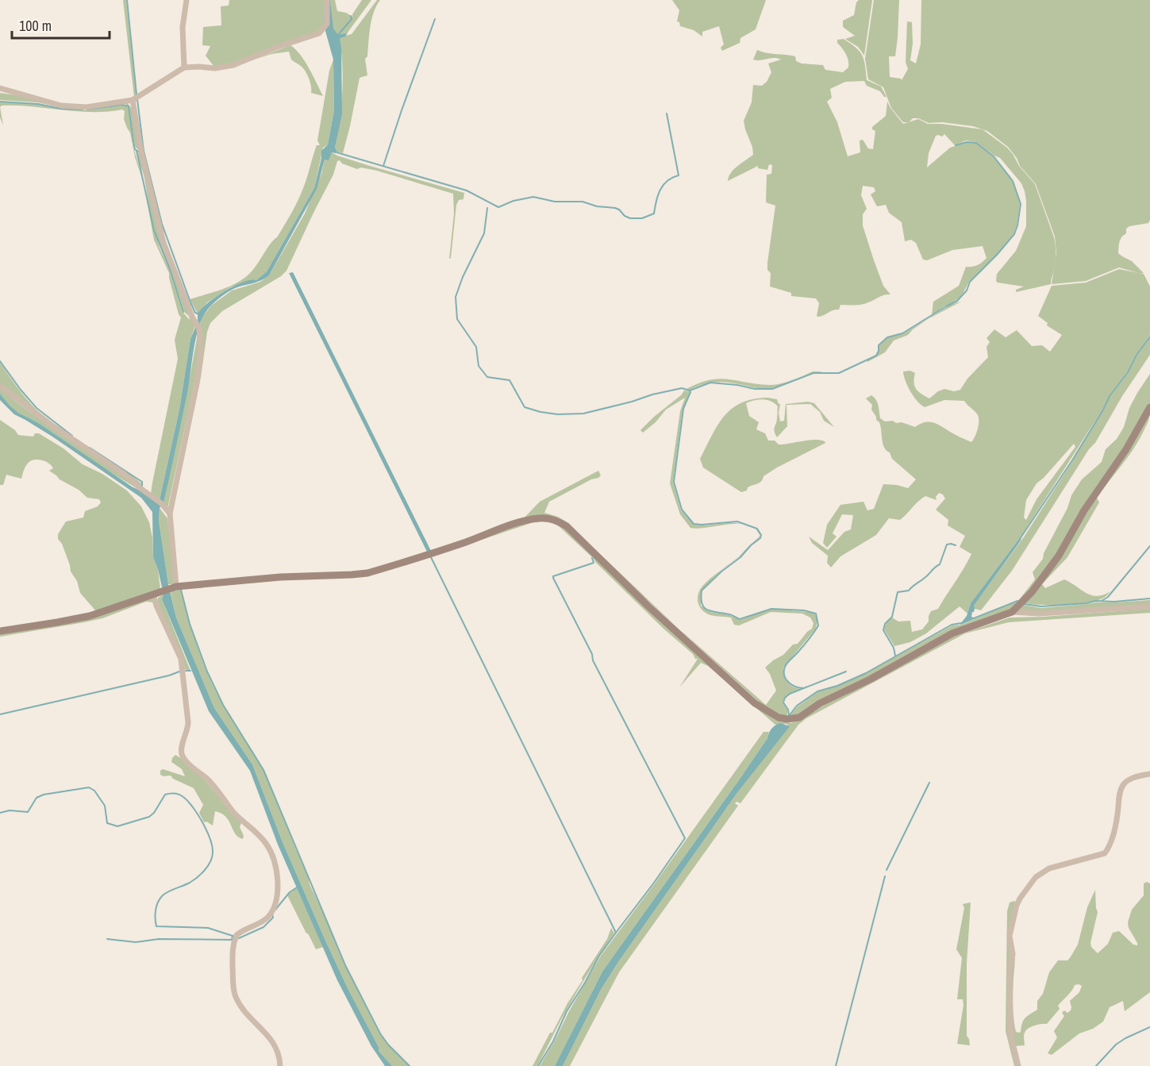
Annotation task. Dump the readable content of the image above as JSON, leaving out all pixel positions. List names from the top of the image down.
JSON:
{
  "scale_bar": "100 m"
}
